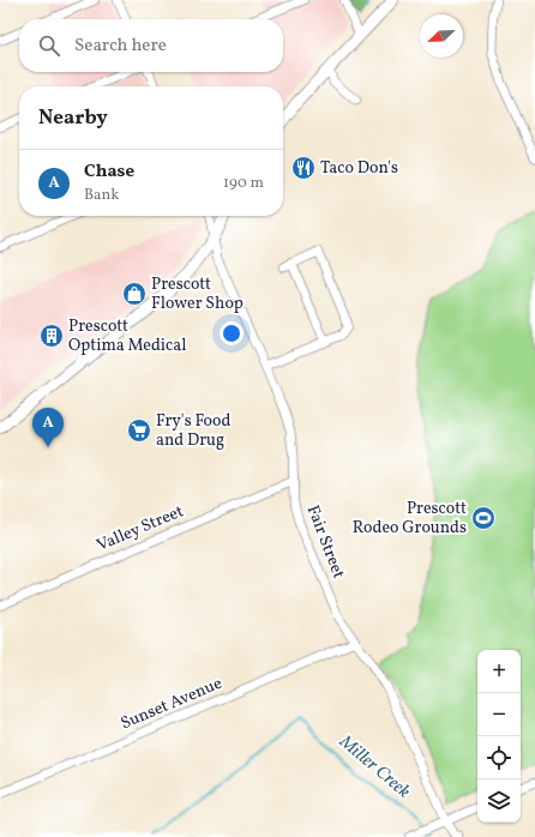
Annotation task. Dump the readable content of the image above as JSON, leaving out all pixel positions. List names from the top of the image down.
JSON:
{
  "streets": {
    "street": ["Valley Street", "Fair Street", "Sunset Avenue"]
  },
  "crossings": [
    ["Valley Street", "Fair Street"],
    ["Fair Street", "Sunset Avenue"]
  ],
  "water": ["Miller Creek"],
  "places": {
    "restaurant": ["Taco Don's"],
    "shop": ["Prescott Flower Shop"],
    "building": ["Prescott Optima Medical"],
    "supermarket": ["Fry's Food and Drug"],
    "sports": ["Prescott Rodeo Grounds"]
  },
  "north": "bottom left",
  "page": {
    "search": "Search here",
    "heading": "Nearby",
    "list": [
      {
        "mark": "A",
        "name": "Chase",
        "note": "Bank",
        "value": "190 m"
      }
    ],
    "pins": "A",
    "map_buttons": ["+", "−"]
  }
}
